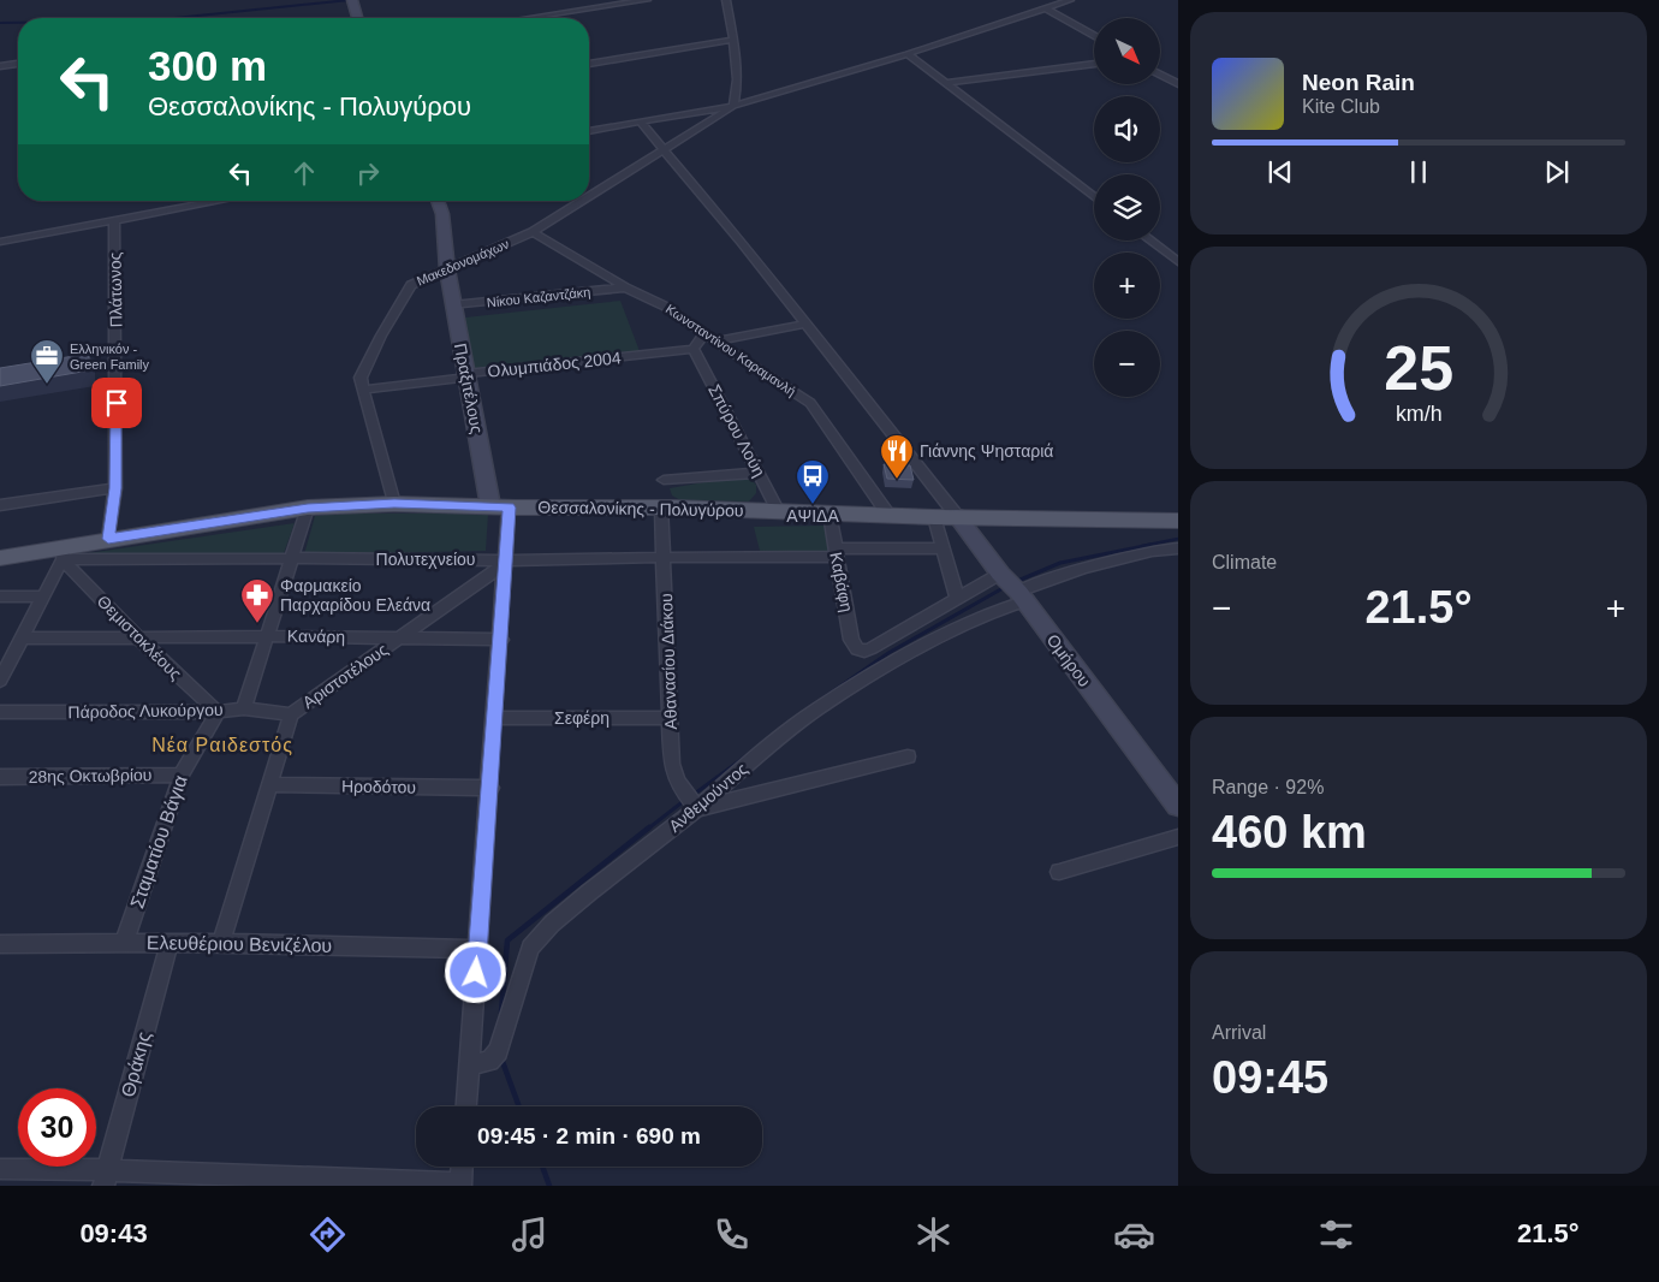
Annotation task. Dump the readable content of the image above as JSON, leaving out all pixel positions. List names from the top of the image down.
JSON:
{
  "streets": {
    "main road": ["Θεσσαλονίκης - Πολυγύρου"],
    "street": [
      "Μακεδονομάχων",
      "Πλάτωνος",
      "Νίκου Καζαντζάκη",
      "Κωνσταντίνου Καραμανλή",
      "Ολυμπιάδος 2004",
      "Πραξιτέλους",
      "Σπύρου Λούη",
      "Πολυτεχνείου",
      "Καβάφη",
      "Κανάρη",
      "Θεμιστοκλέους",
      "Ομήρου",
      "Αθανασίου Διάκου",
      "Αριστοτέλους",
      "Πάροδος Λυκούργου",
      "Σεφέρη",
      "28ης Οκτωβρίου",
      "Ηροδότου",
      "Ανθεμούντος",
      "Σταματίου Βάγια",
      "Ελευθέριου Βενιζέλου",
      "Θράκης"
    ]
  },
  "crossings": [
    ["Μακεδονομάχων", "Κωνσταντίνου Καραμανλή"],
    ["Μακεδονομάχων", "Ολυμπιάδος 2004"],
    ["Μακεδονομάχων", "Πραξιτέλους"],
    ["Μακεδονομάχων", "Θεσσαλονίκης - Πολυγύρου"],
    ["Πλάτωνος", "Θεσσαλονίκης - Πολυγύρου"],
    ["Νίκου Καζαντζάκη", "Κωνσταντίνου Καραμανλή"],
    ["Νίκου Καζαντζάκη", "Πραξιτέλους"],
    ["Κωνσταντίνου Καραμανλή", "Θεσσαλονίκης - Πολυγύρου"],
    ["Ολυμπιάδος 2004", "Πραξιτέλους"],
    ["Ολυμπιάδος 2004", "Σπύρου Λούη"],
    ["Πραξιτέλους", "Θεσσαλονίκης - Πολυγύρου"],
    ["Σπύρου Λούη", "Θεσσαλονίκης - Πολυγύρου"],
    ["Θεσσαλονίκης - Πολυγύρου", "Πολυτεχνείου"],
    ["Θεσσαλονίκης - Πολυγύρου", "Καβάφη"],
    ["Θεσσαλονίκης - Πολυγύρου", "Θεμιστοκλέους"],
    ["Θεσσαλονίκης - Πολυγύρου", "Ομήρου"],
    ["Θεσσαλονίκης - Πολυγύρου", "Αθανασίου Διάκου"],
    ["Πολυτεχνείου", "Καβάφη"],
    ["Πολυτεχνείου", "Θεμιστοκλέους"],
    ["Πολυτεχνείου", "Αθανασίου Διάκου"],
    ["Πολυτεχνείου", "Αριστοτέλους"],
    ["Κανάρη", "Θεμιστοκλέους"],
    ["Κανάρη", "Αριστοτέλους"],
    ["Θεμιστοκλέους", "Πάροδος Λυκούργου"],
    ["Θεμιστοκλέους", "Σταματίου Βάγια"],
    ["Ομήρου", "Ανθεμούντος"],
    ["Αθανασίου Διάκου", "Σεφέρη"],
    ["Αθανασίου Διάκου", "Ανθεμούντος"],
    ["Αριστοτέλους", "Πάροδος Λυκούργου"],
    ["Αριστοτέλους", "Ηροδότου"],
    ["Αριστοτέλους", "Ελευθέριου Βενιζέλου"],
    ["Πάροδος Λυκούργου", "Σταματίου Βάγια"],
    ["28ης Οκτωβρίου", "Σταματίου Βάγια"],
    ["Σταματίου Βάγια", "Ελευθέριου Βενιζέλου"],
    ["Ελευθέριου Βενιζέλου", "Θράκης"]
  ],
  "districts": ["Νέα Ραιδεστός"],
  "places": {
    "office": ["Ελληνικόν - Green Family"],
    "restaurant": ["Γιάννης Ψησταριά"],
    "bus stop": ["ΑΨΙΔΑ"],
    "pharmacy": ["Φαρμακείο Παρχαρίδου Ελεάνα"]
  },
  "north": "bottom right",
  "page": {
    "map_buttons": ["+", "−"],
    "turn": ["300 m", "Θεσσαλονίκης - Πολυγύρου"],
    "song": ["Neon Rain", "Kite Club"],
    "tile": [
      "Climate",
      ["Range · 92%", "460 km"],
      ["Arrival", "09:45"]
    ],
    "heat": ["−", "21.5°", "+"],
    "limit": "30",
    "trip": "09:45 · 2 min · 690 m",
    "tabs": ["09:43", "21.5°"],
    "gauge": ["25", "km/h"]
  }
}
